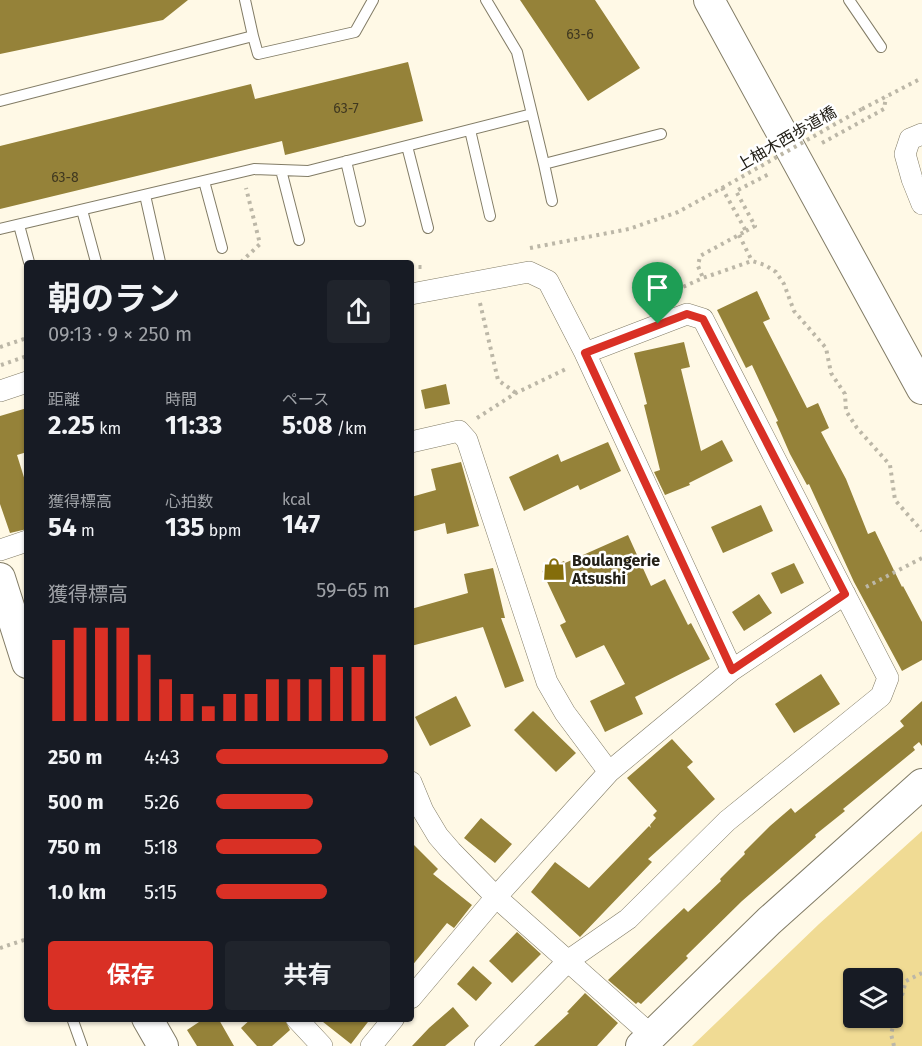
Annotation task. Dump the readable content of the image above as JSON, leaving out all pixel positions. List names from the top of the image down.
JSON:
{
  "streets": {
    "path": ["上柚木西歩道橋"]
  },
  "places": {
    "shop": ["Boulangerie Atsushi"]
  },
  "house_numbers": ["63-6", "63-7", "63-8"],
  "page": {
    "heading": ["朝のラン", "09:13 · 9 × 250 m"],
    "stats": [
      ["距離", "2.25 km"],
      ["時間", "11:33"],
      ["ペース", "5:08 /km"],
      ["獲得標高", "54 m"],
      ["心拍数", "135 bpm"],
      ["kcal", "147"]
    ],
    "chart": ["獲得標高", "59–65 m"],
    "list": [
      {
        "name": "250 m",
        "note": "4:43"
      },
      {
        "name": "500 m",
        "note": "5:26"
      },
      {
        "name": "750 m",
        "note": "5:18"
      },
      {
        "name": "1.0 km",
        "note": "5:15"
      }
    ],
    "buttons": ["保存", "共有"]
  }
}
